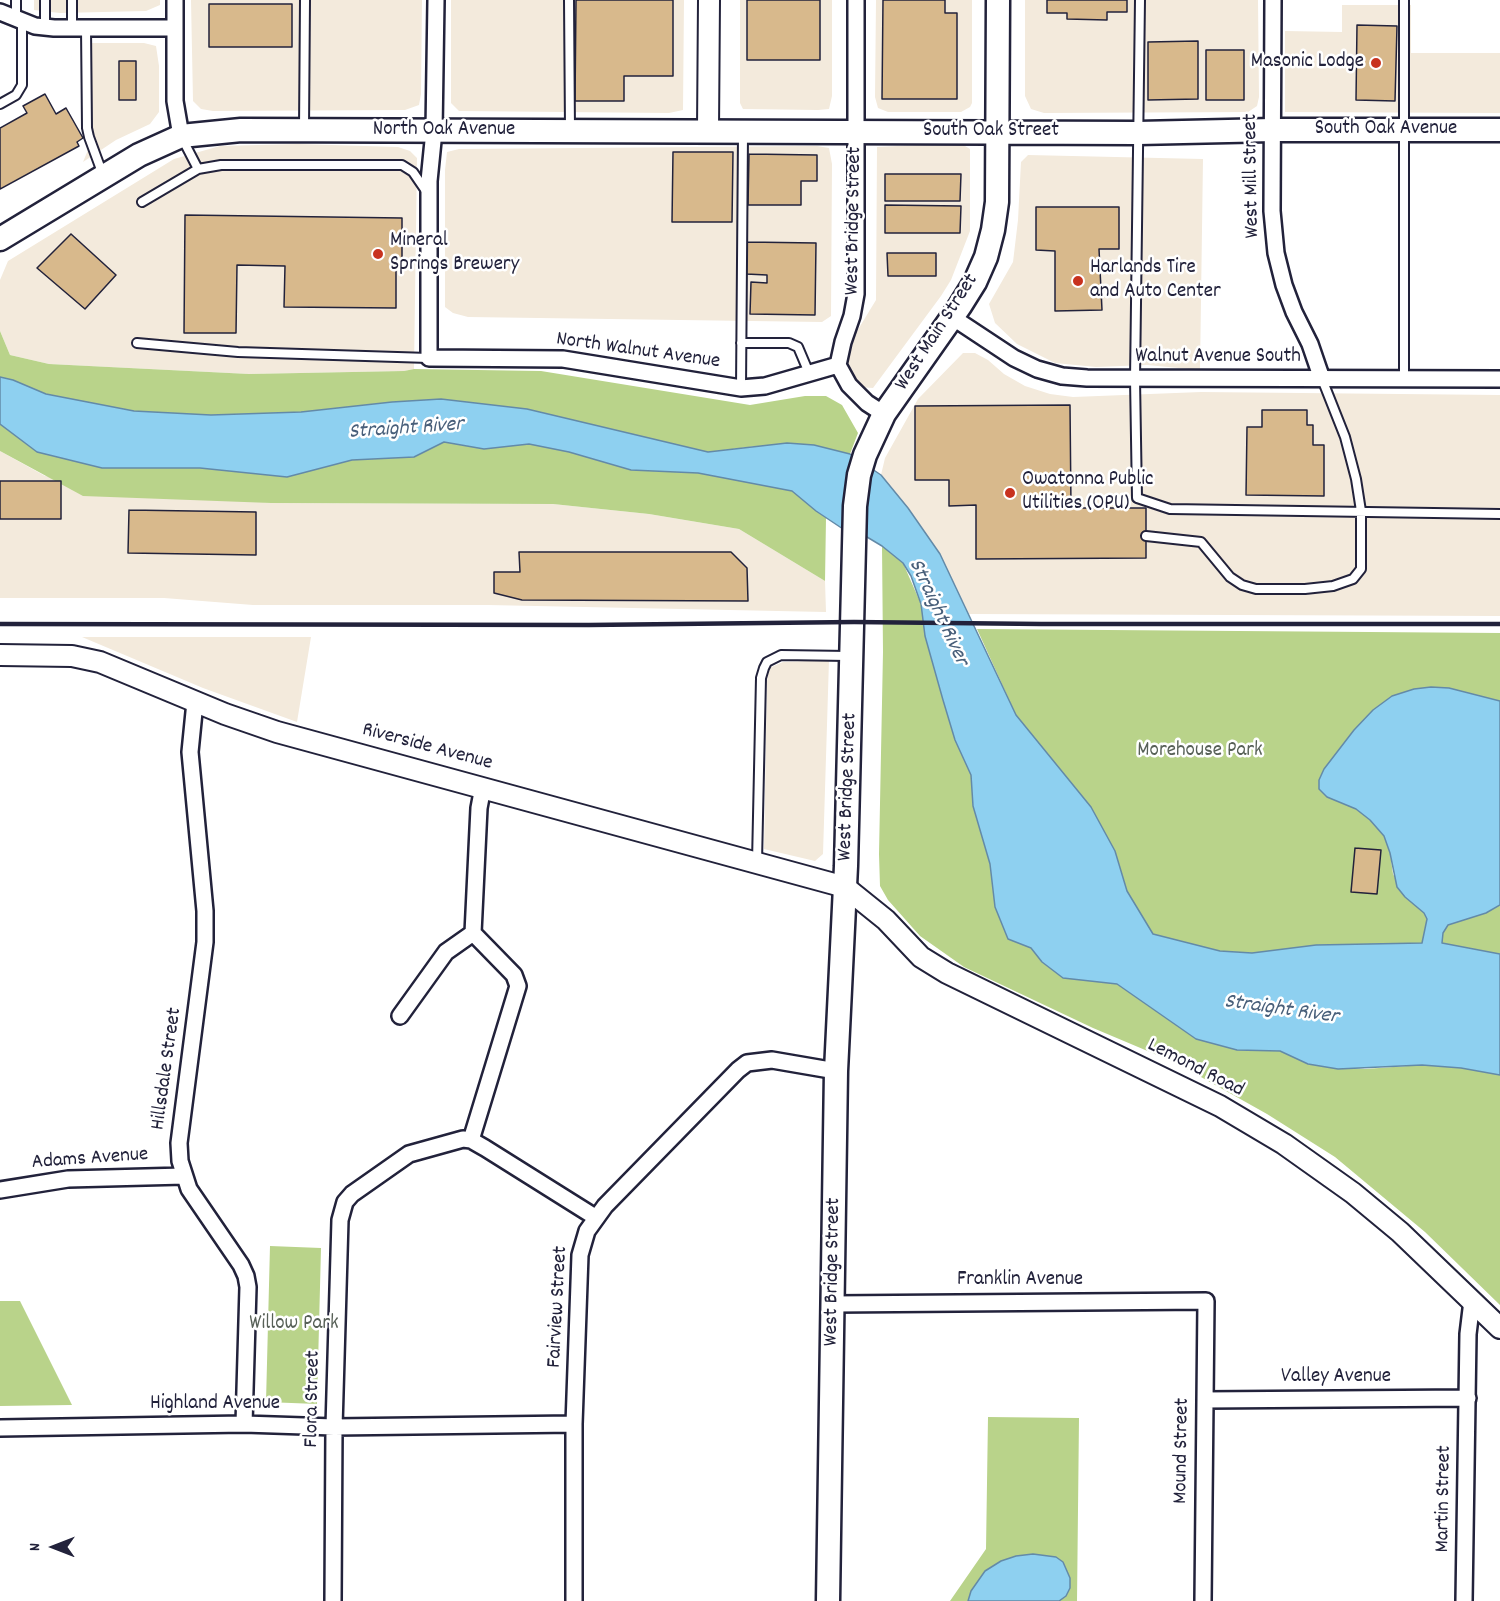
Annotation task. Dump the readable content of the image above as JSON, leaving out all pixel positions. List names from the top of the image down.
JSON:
{
  "streets": {
    "main road": [
      "South Oak Avenue",
      "North Oak Avenue",
      "South Oak Street",
      "West Bridge Street",
      "West Main Street"
    ],
    "street": [
      "West Mill Street",
      "North Walnut Avenue",
      "Walnut Avenue South",
      "Riverside Avenue",
      "Hillsdale Street",
      "Lemond Road",
      "Adams Avenue",
      "Franklin Avenue",
      "Fairview Street",
      "Valley Avenue",
      "Flora Street",
      "Highland Avenue",
      "Mound Street",
      "Martin Street"
    ]
  },
  "crossings": [
    ["South Oak Avenue", "South Oak Street"],
    ["South Oak Avenue", "West Mill Street"],
    ["North Oak Avenue", "South Oak Street"],
    ["South Oak Street", "West Mill Street"],
    ["South Oak Street", "West Bridge Street"],
    ["South Oak Street", "West Main Street"],
    ["West Mill Street", "Walnut Avenue South"],
    ["West Bridge Street", "West Main Street"],
    ["West Bridge Street", "North Walnut Avenue"],
    ["West Bridge Street", "Riverside Avenue"],
    ["West Bridge Street", "Lemond Road"],
    ["West Bridge Street", "Franklin Avenue"],
    ["West Bridge Street", "Fairview Street"],
    ["West Main Street", "Walnut Avenue South"],
    ["Riverside Avenue", "Hillsdale Street"],
    ["Riverside Avenue", "Lemond Road"],
    ["Hillsdale Street", "Adams Avenue"],
    ["Hillsdale Street", "Highland Avenue"],
    ["Lemond Road", "Martin Street"],
    ["Franklin Avenue", "Mound Street"],
    ["Fairview Street", "Highland Avenue"],
    ["Valley Avenue", "Mound Street"],
    ["Valley Avenue", "Martin Street"],
    ["Flora Street", "Highland Avenue"]
  ],
  "water": ["Straight River"],
  "parks": ["Morehouse Park", "Willow Park"],
  "places": [
    "Masonic Lodge",
    "Mineral Springs Brewery",
    "Harlands Tire and Auto Center",
    "Owatonna Public Utilities (OPU)"
  ],
  "north": "left"
}
